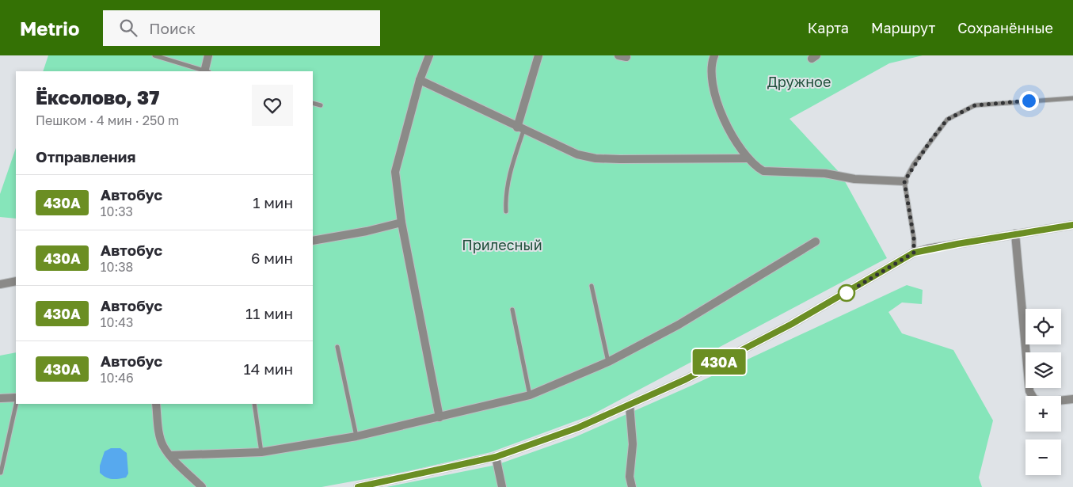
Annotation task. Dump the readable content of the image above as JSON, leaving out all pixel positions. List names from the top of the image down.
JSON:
{
  "parks": ["Дружное", "Прилесный"],
  "lines": ["bus line 430А"],
  "page": {
    "header": "Metrio",
    "search": "Поиск",
    "nav": ["Карта", "Маршрут", "Сохранённые"],
    "on_map": "430А",
    "heading": [
      ["Ёксолово, 37", "Пешком · 4 мин · 250 m"],
      "Отправления"
    ],
    "list": [
      {
        "mark": "430А",
        "name": "Автобус",
        "note": "10:33",
        "value": "1 мин"
      },
      {
        "mark": "430А",
        "name": "Автобус",
        "note": "10:38",
        "value": "6 мин"
      },
      {
        "mark": "430А",
        "name": "Автобус",
        "note": "10:43",
        "value": "11 мин"
      },
      {
        "mark": "430А",
        "name": "Автобус",
        "note": "10:46",
        "value": "14 мин"
      }
    ],
    "map_buttons": ["+", "−"]
  }
}
